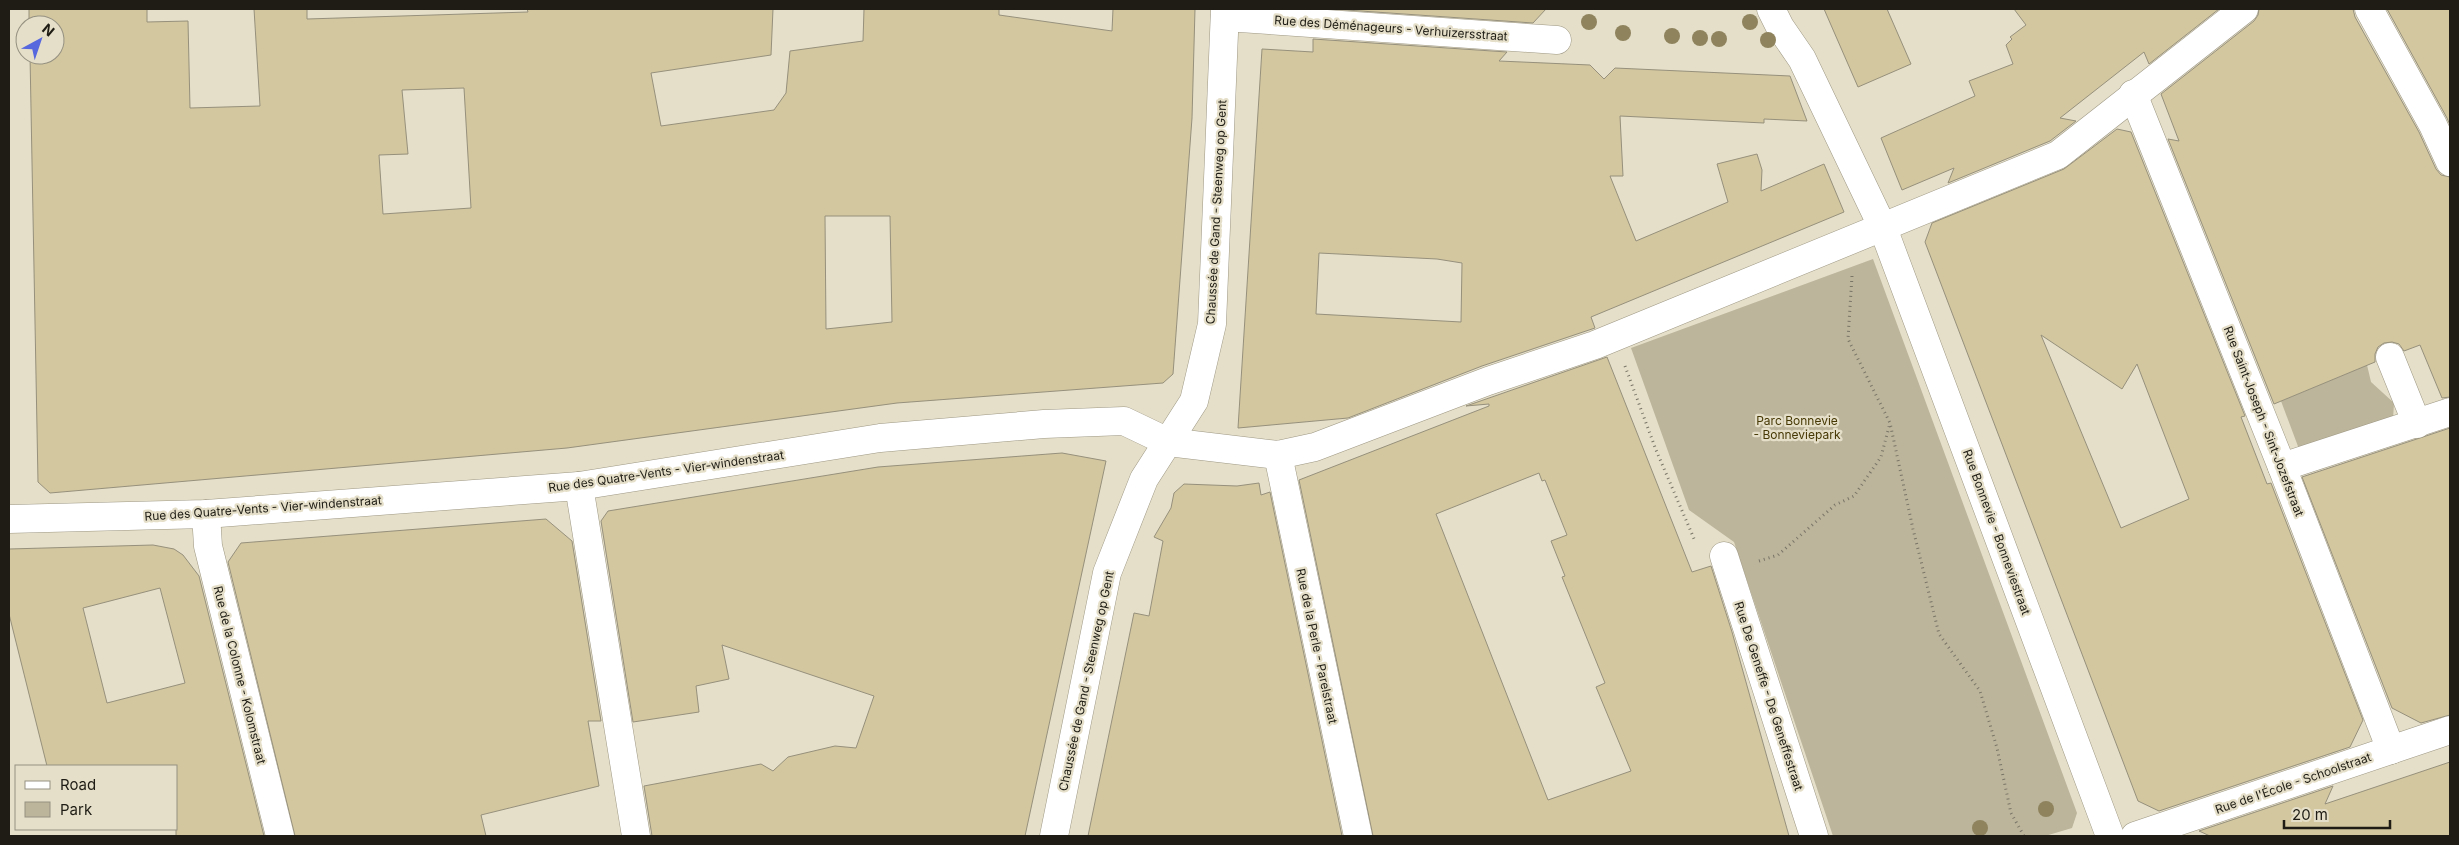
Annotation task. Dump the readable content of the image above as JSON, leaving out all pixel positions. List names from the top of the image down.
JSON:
{
  "streets": {
    "street": [
      "Rue des Déménageurs - Verhuizersstraat",
      "Chaussée de Gand - Steenweg op Gent",
      "Rue Saint-Joseph - Sint-Jozefstraat",
      "Rue des Quatre-Vents - Vier-windenstraat",
      "Rue Bonnevie - Bonneviestraat",
      "Rue de la Perle - Parelstraat",
      "Rue de la Colonne - Kolomstraat",
      "Rue De Geneffe - De Geneffestraat",
      "Rue de l'École - Schoolstraat"
    ]
  },
  "crossings": [
    ["Rue des Déménageurs - Verhuizersstraat", "Chaussée de Gand - Steenweg op Gent"],
    ["Chaussée de Gand - Steenweg op Gent", "Rue des Quatre-Vents - Vier-windenstraat"],
    ["Rue Saint-Joseph - Sint-Jozefstraat", "Rue des Quatre-Vents - Vier-windenstraat"],
    ["Rue Saint-Joseph - Sint-Jozefstraat", "Rue de l'École - Schoolstraat"],
    ["Rue des Quatre-Vents - Vier-windenstraat", "Rue Bonnevie - Bonneviestraat"],
    ["Rue des Quatre-Vents - Vier-windenstraat", "Rue de la Perle - Parelstraat"],
    ["Rue des Quatre-Vents - Vier-windenstraat", "Rue de la Colonne - Kolomstraat"]
  ],
  "parks": ["Parc Bonnevie - Bonneviepark"],
  "legend": ["Road", "Park"],
  "scale_bar": "20 m",
  "north": "top right"
}
